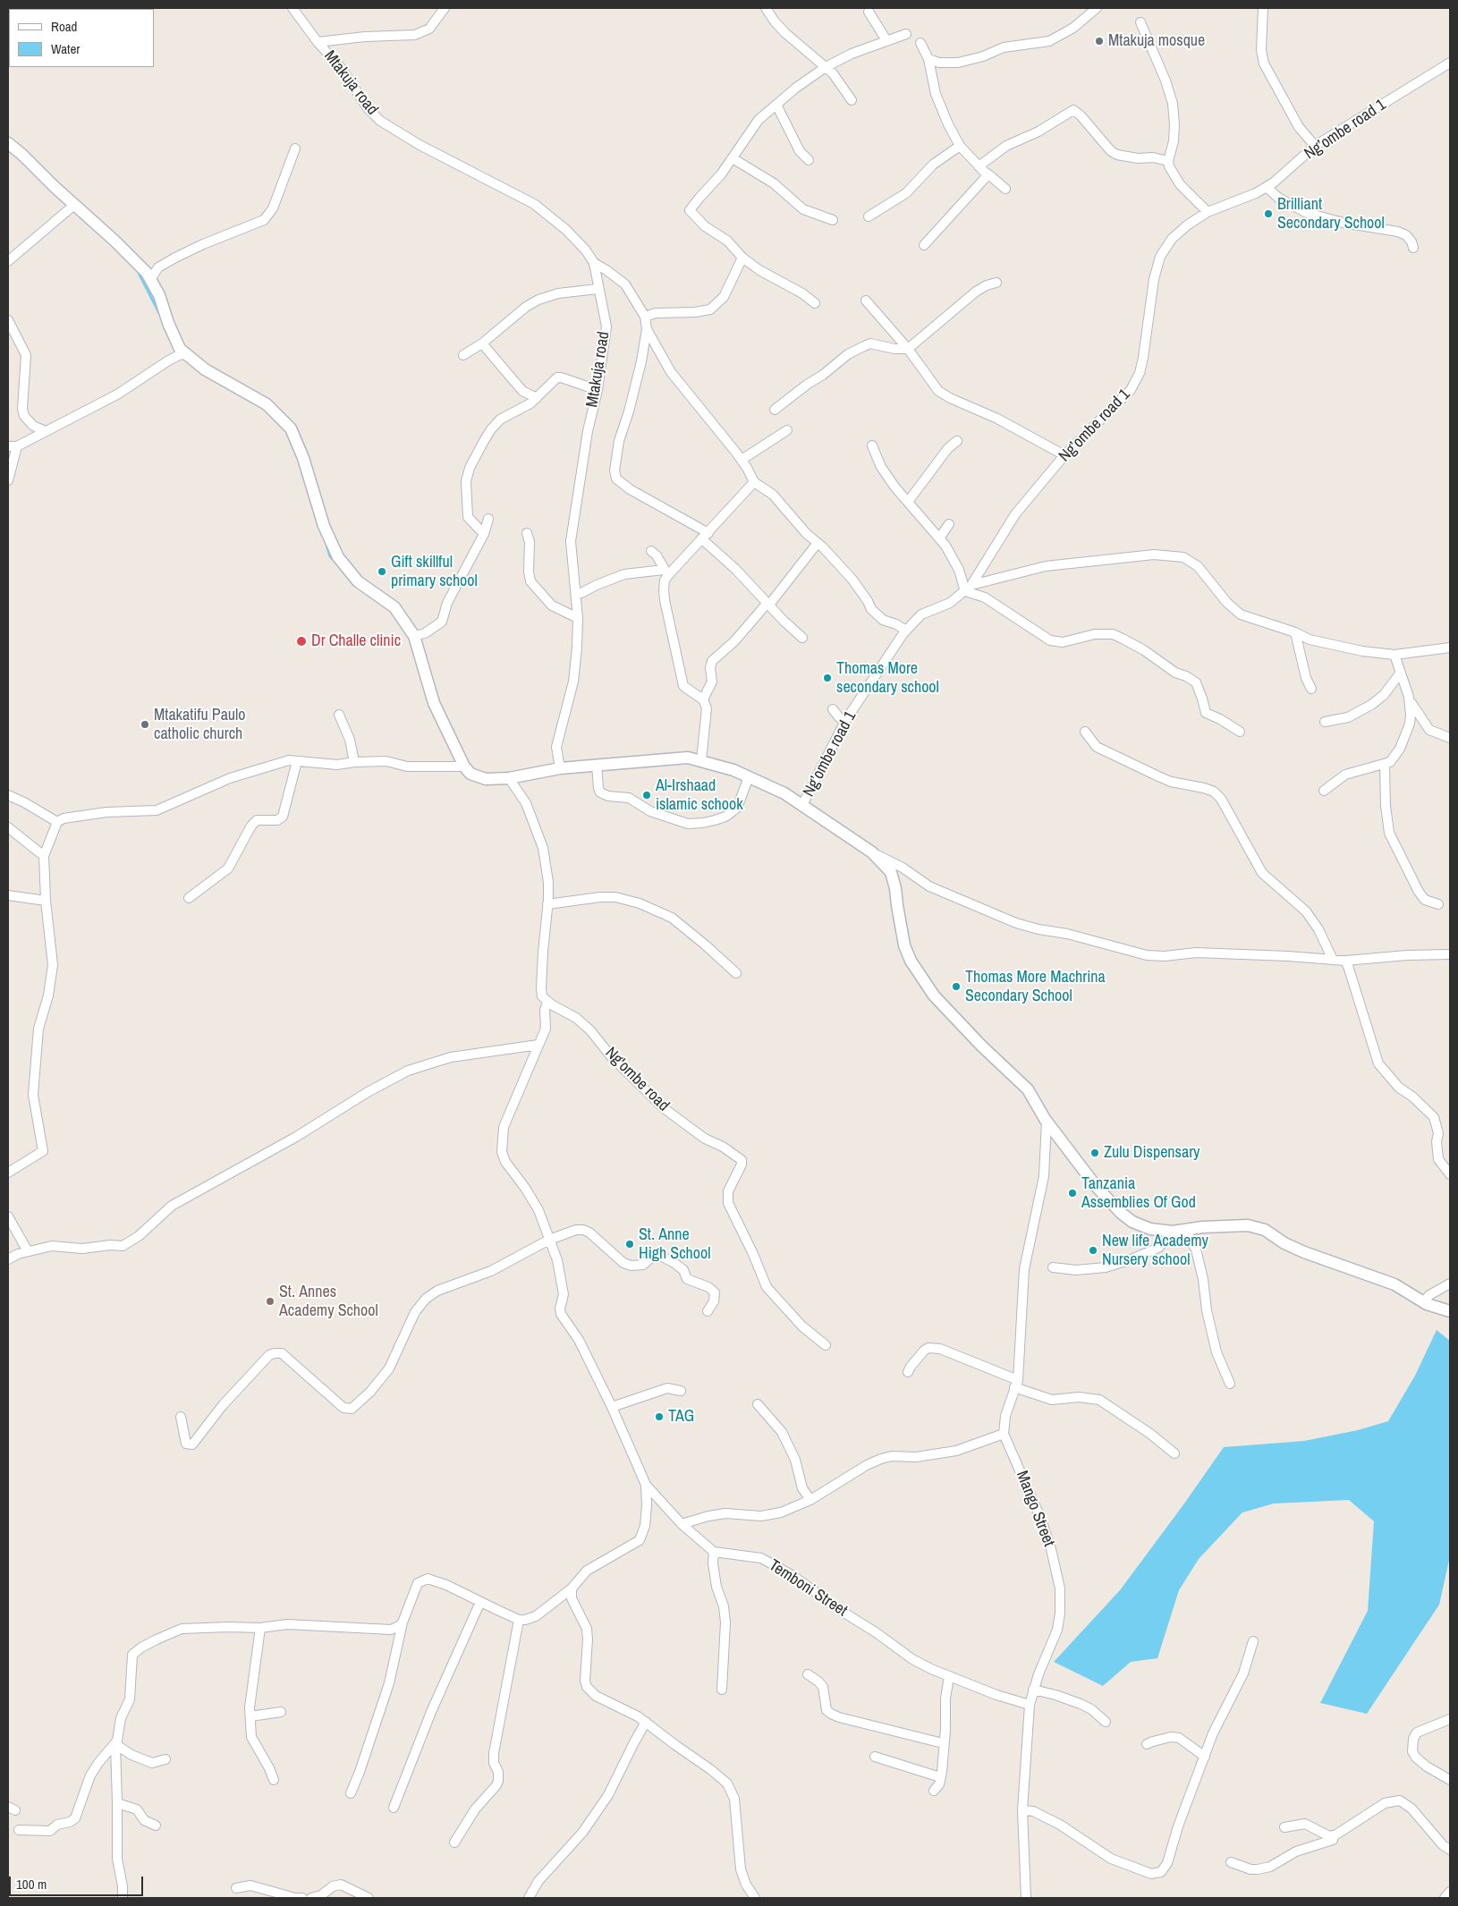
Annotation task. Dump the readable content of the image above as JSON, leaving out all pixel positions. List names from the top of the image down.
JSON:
{
  "streets": {
    "street": [
      "Mtakuja road",
      "Ng’ombe road 1",
      "Ng'ombe road",
      "Mango Street",
      "Temboni Street"
    ]
  },
  "crossings": [
    ["Mango Street", "Temboni Street"]
  ],
  "places": [
    "Mtakuja mosque",
    "Brilliant Secondary School",
    "Gift skillful primary school",
    "Dr Challe clinic",
    "Thomas More secondary school",
    "Mtakatifu Paulo catholic church",
    "Al-Irshaad islamic schook",
    "Thomas More Machrina Secondary School",
    "Zulu Dispensary",
    "Tanzania Assemblies Of God",
    "St. Anne High School",
    "New life Academy Nursery school",
    "St. Annes Academy School",
    "TAG"
  ],
  "legend": ["Road", "Water"],
  "scale_bar": "100 m"
}
